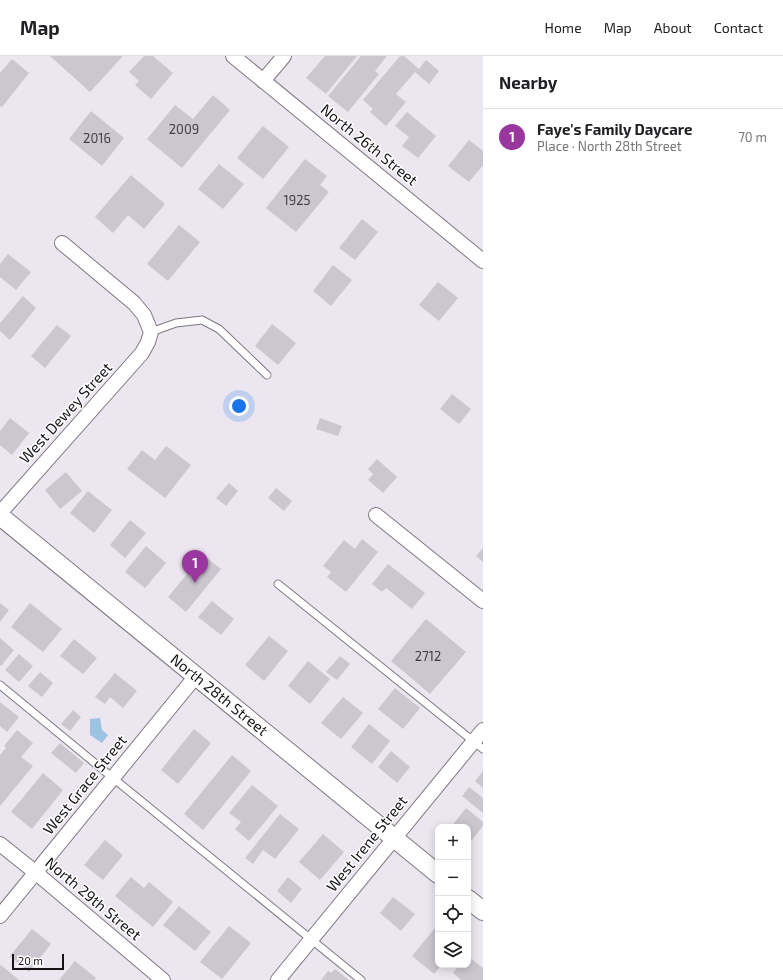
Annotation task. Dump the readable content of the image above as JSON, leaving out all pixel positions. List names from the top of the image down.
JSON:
{
  "streets": {
    "street": [
      "North 26th Street",
      "West Dewey Street",
      "North 28th Street",
      "West Grace Street",
      "West Irene Street",
      "North 29th Street"
    ]
  },
  "crossings": [
    ["West Dewey Street", "North 28th Street"],
    ["North 28th Street", "West Grace Street"],
    ["North 28th Street", "West Irene Street"],
    ["West Grace Street", "North 29th Street"]
  ],
  "house_numbers": [
    "2009",
    "2016",
    "1925",
    "2712"
  ],
  "scale_bar": "20 m",
  "page": {
    "header": "Map",
    "nav": [
      "Home",
      "Map",
      "About",
      "Contact"
    ],
    "heading": "Nearby",
    "list": [
      {
        "mark": "1",
        "name": "Faye's Family Daycare",
        "note": "Place · North 28th Street",
        "value": "70 m"
      }
    ],
    "pins": "1",
    "map_buttons": ["+", "−"],
    "scale": "20 m"
  }
}
